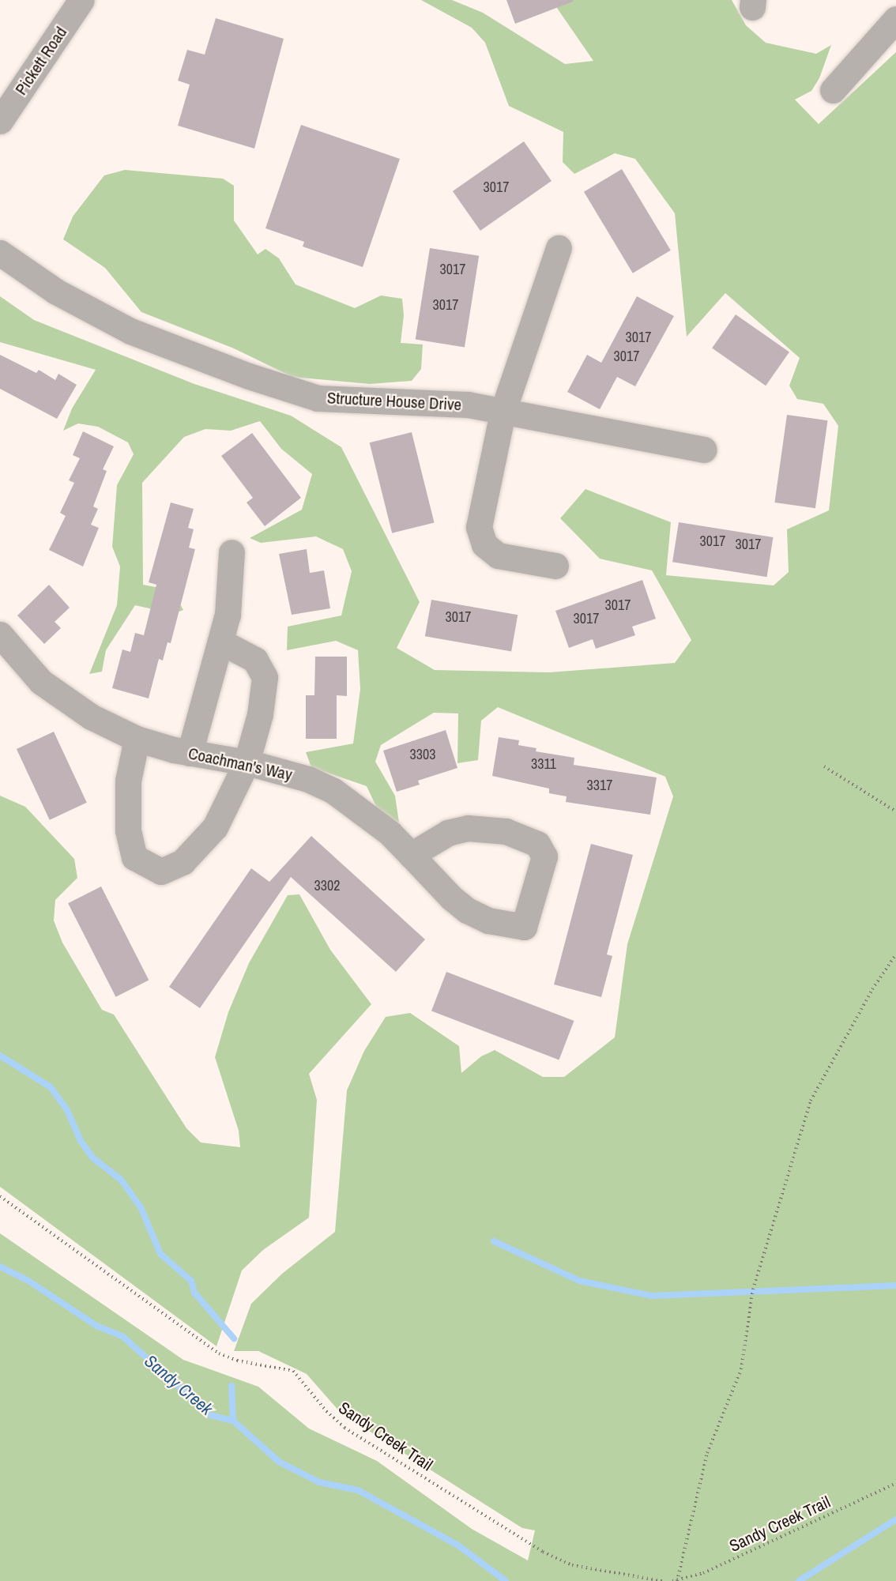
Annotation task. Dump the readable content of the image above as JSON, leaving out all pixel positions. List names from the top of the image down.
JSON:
{
  "streets": {
    "street": ["Pickett Road", "Structure House Drive", "Coachman's Way"],
    "path": ["Sandy Creek Trail"]
  },
  "water": ["Sandy Creek"],
  "house_numbers": [
    "3017",
    "3017",
    "3017",
    "3017",
    "3017",
    "3017",
    "3017",
    "3017",
    "3017",
    "3017",
    "3303",
    "3311",
    "3317",
    "3302"
  ]
}
